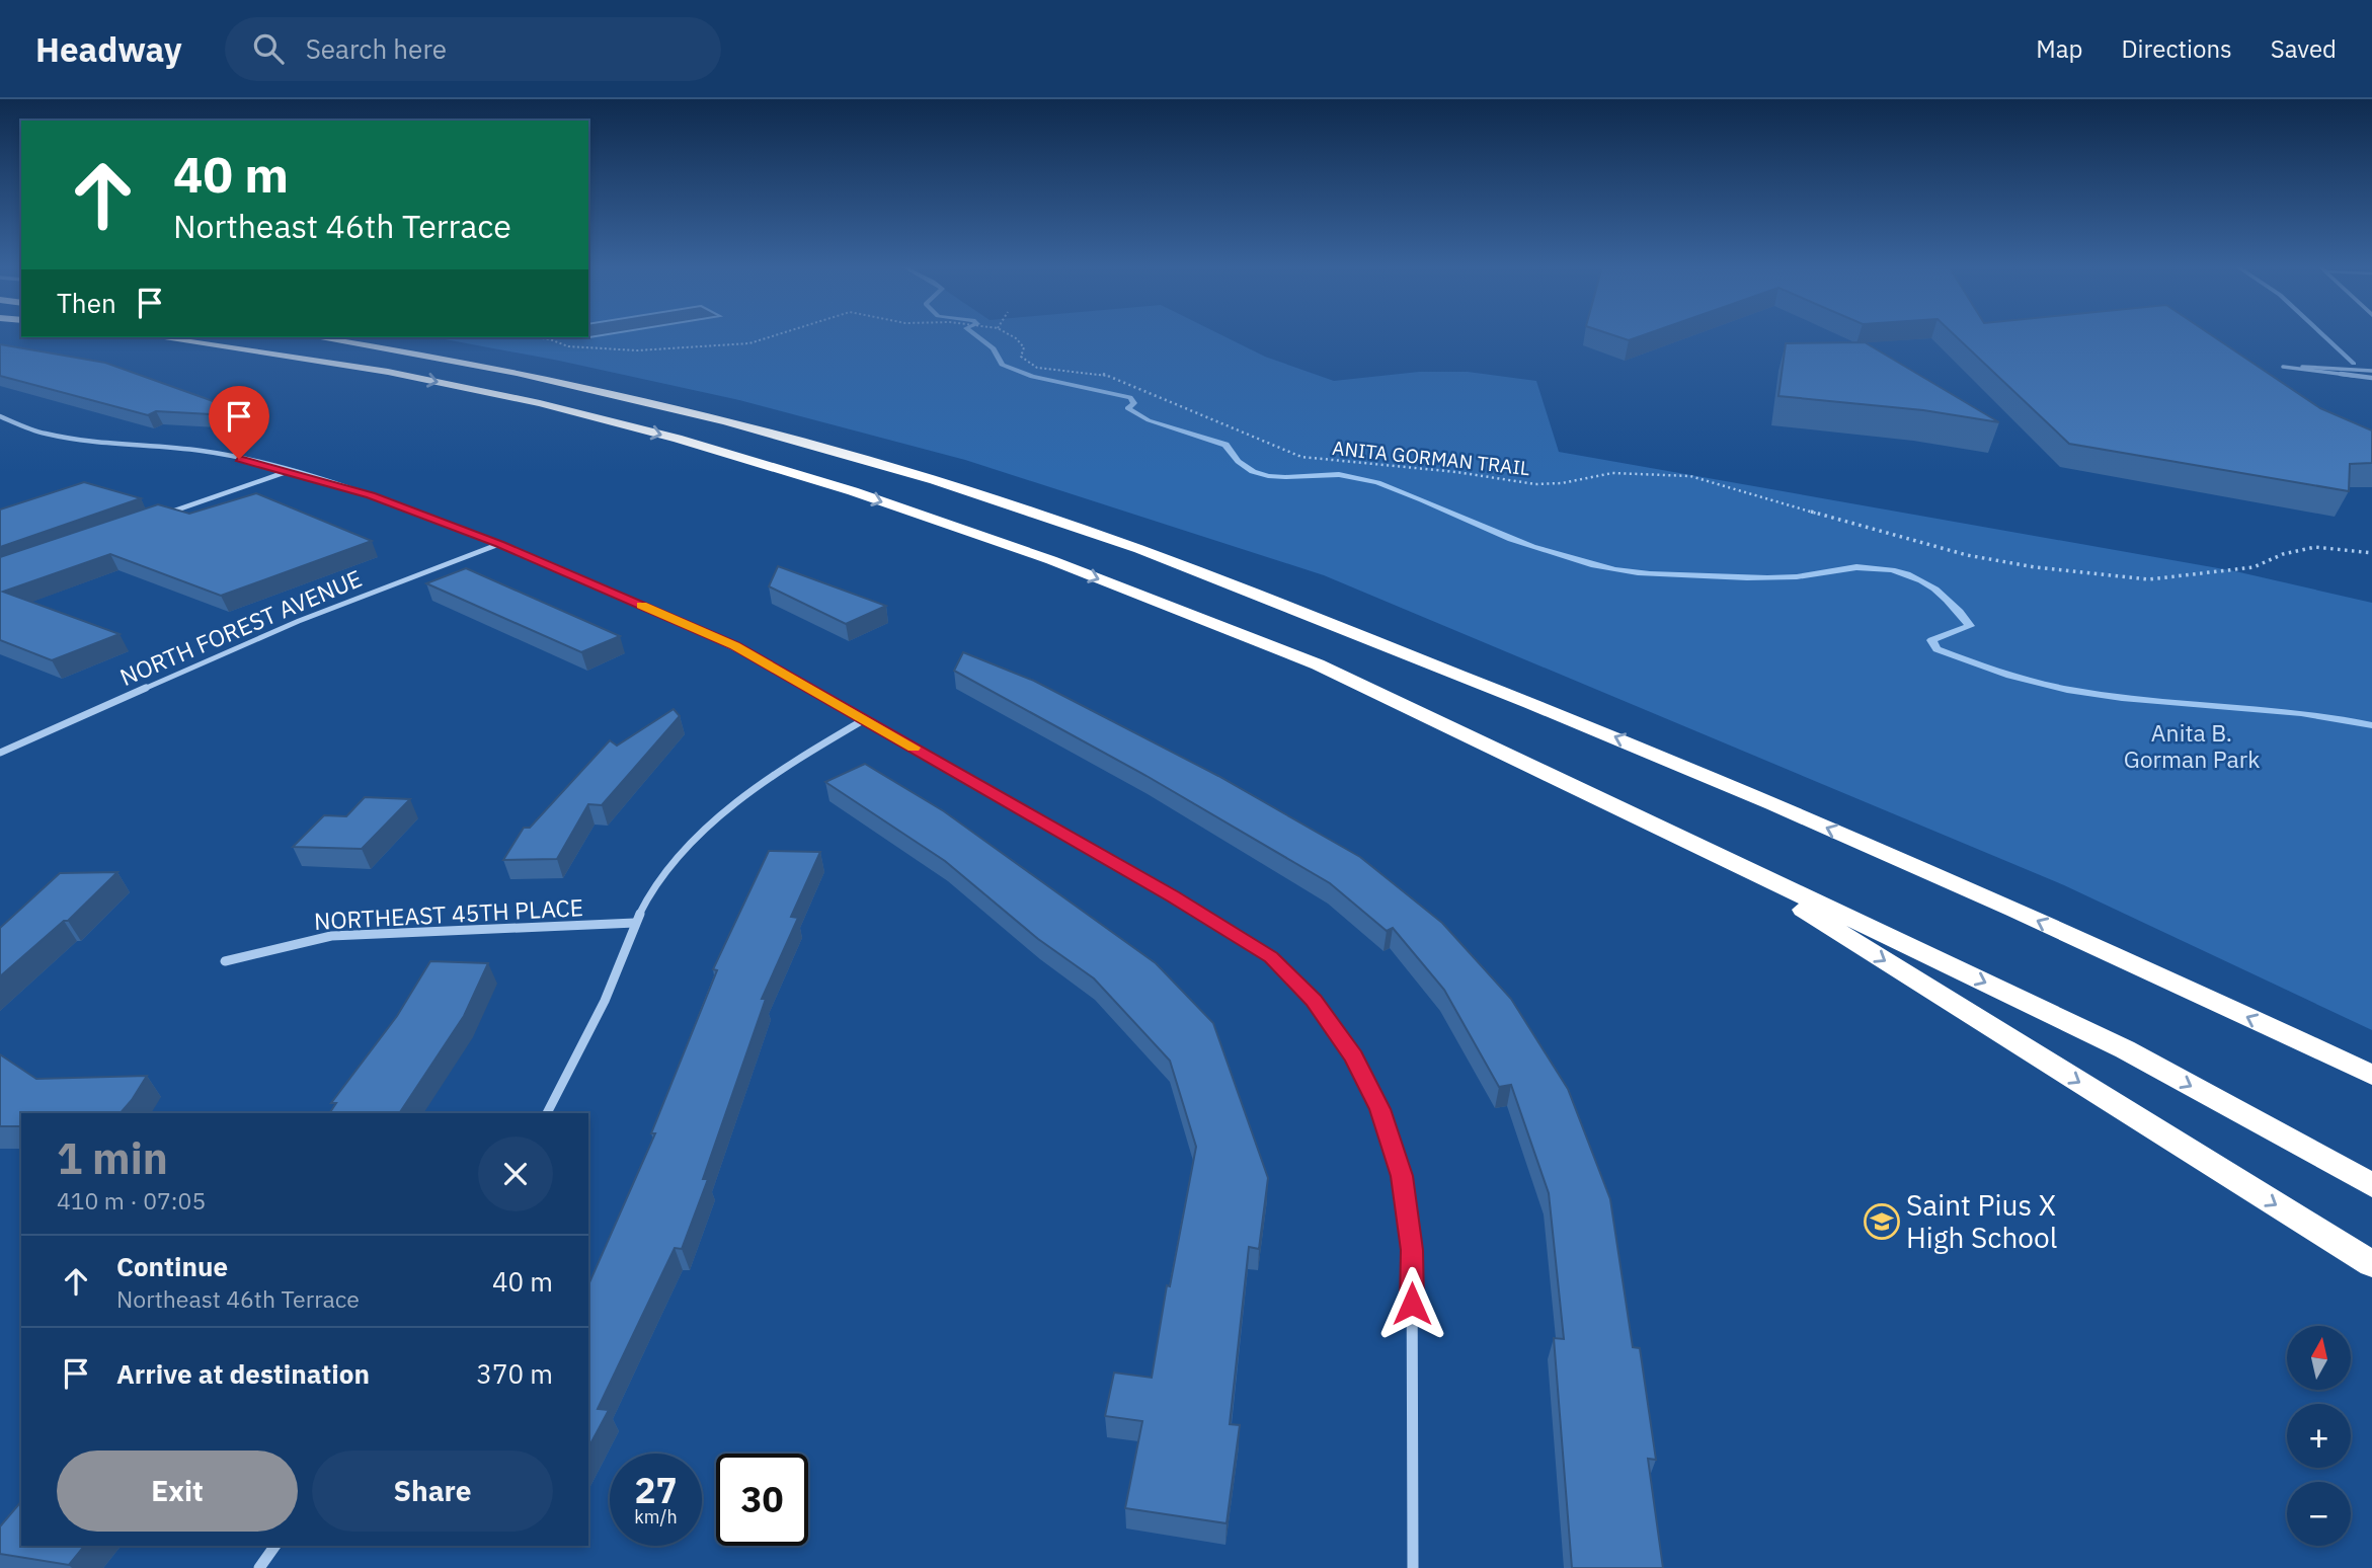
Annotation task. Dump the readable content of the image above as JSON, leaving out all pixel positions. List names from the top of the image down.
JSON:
{
  "streets": {
    "street": ["NORTH FOREST AVENUE", "NORTHEAST 45TH PLACE"],
    "path": ["ANITA GORMAN TRAIL"]
  },
  "parks": ["Anita B. Gorman Park"],
  "places": {
    "school or university": ["Saint Pius X High School"]
  },
  "north": "top",
  "page": {
    "header": "Headway",
    "search": "Search here",
    "nav": ["Map", "Directions", "Saved"],
    "turn": ["40 m", "Northeast 46th Terrace"],
    "then": "Then",
    "heading": ["1 min", "410 m · 07:05"],
    "list": [
      {
        "name": "Continue",
        "note": "Northeast 46th Terrace",
        "value": "40 m"
      },
      {
        "name": "Arrive at destination",
        "value": "370 m"
      }
    ],
    "map_buttons": ["+", "−"],
    "buttons": ["Exit", "Share"],
    "speed": "27 km/h",
    "limit": "30"
  }
}
